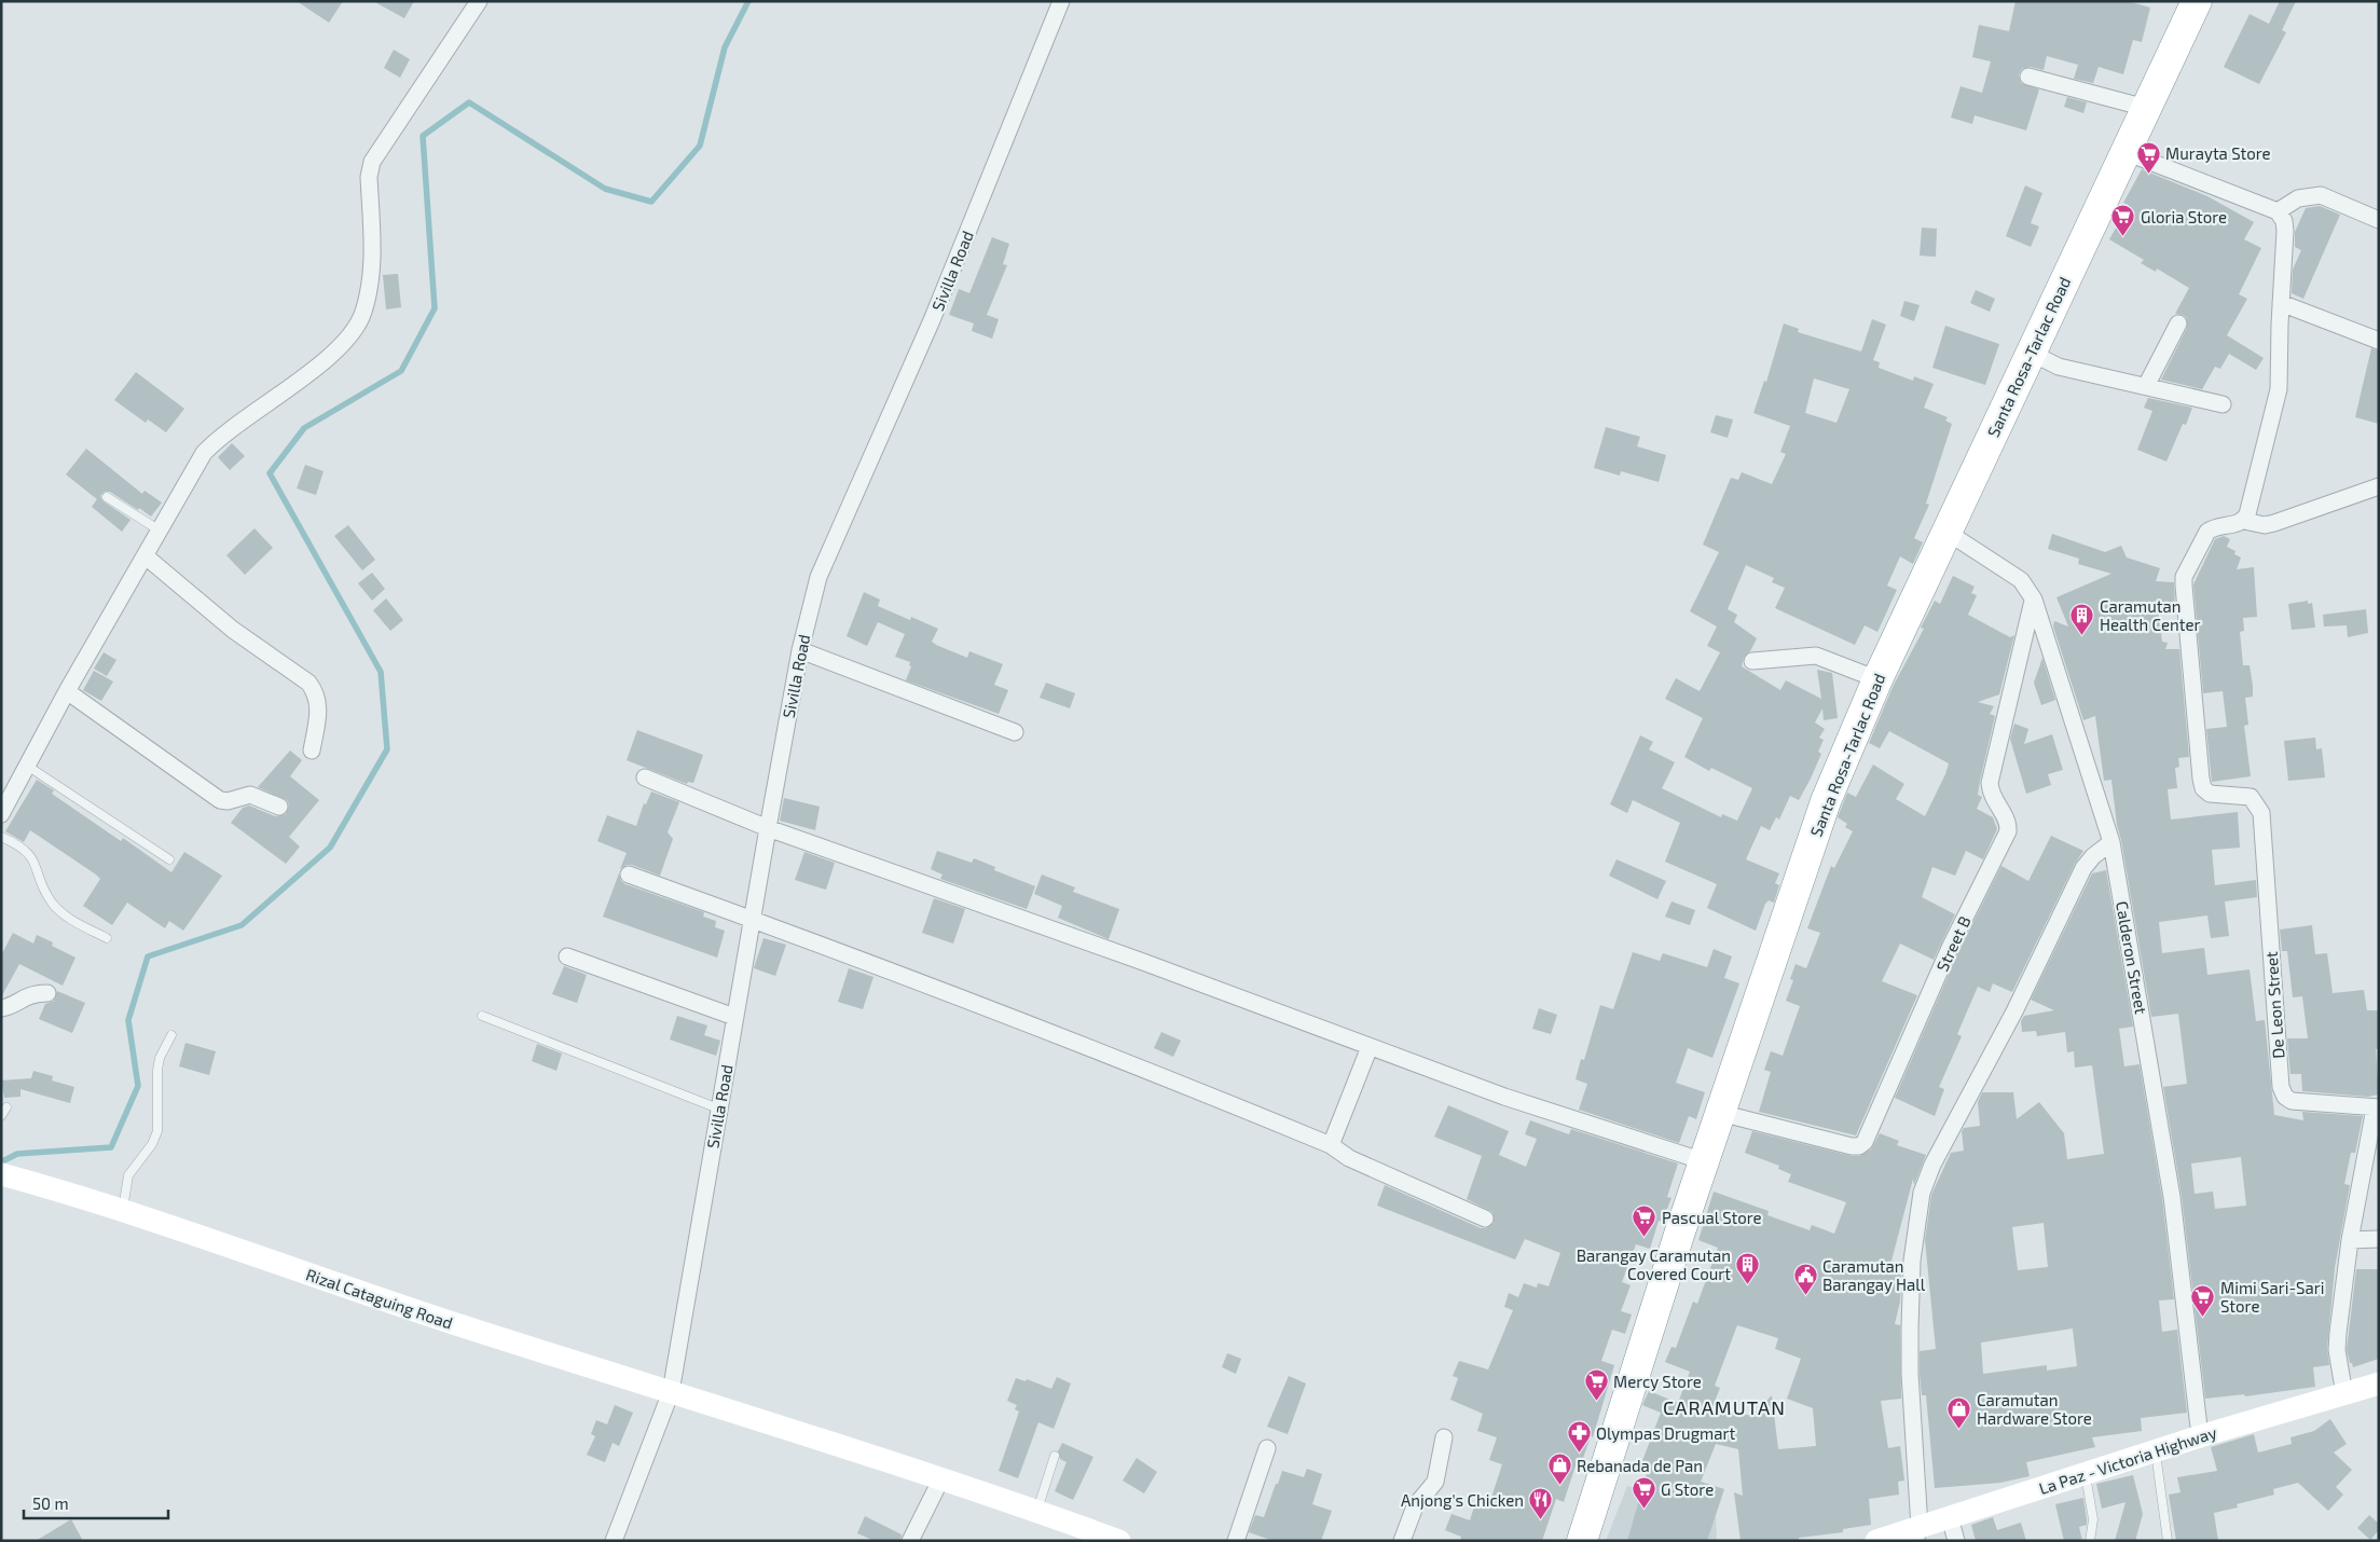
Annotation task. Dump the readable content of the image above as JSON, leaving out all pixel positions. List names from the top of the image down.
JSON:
{
  "streets": {
    "highway": ["Santa Rosa-Tarlac Road"],
    "street": [
      "Sivilla Road",
      "Street B",
      "Calderon Street",
      "De Leon Street",
      "Rizal Cataguing Road",
      "La Paz - Victoria Highway"
    ]
  },
  "crossings": [
    ["Sivilla Road", "Rizal Cataguing Road"],
    ["Santa Rosa-Tarlac Road", "Street B"],
    ["Santa Rosa-Tarlac Road", "Calderon Street"],
    ["Street B", "Calderon Street"],
    ["Calderon Street", "La Paz - Victoria Highway"],
    ["De Leon Street", "La Paz - Victoria Highway"]
  ],
  "districts": ["CARAMUTAN"],
  "places": {
    "supermarket": [
      "Murayta Store",
      "Gloria Store",
      "Pascual Store",
      "Mimi Sari-Sari Store",
      "Mercy Store",
      "G Store"
    ],
    "building": ["Caramutan Health Center", "Barangay Caramutan Covered Court"],
    "public building": ["Caramutan Barangay Hall"],
    "shop": ["Caramutan Hardware Store", "Rebanada de Pan"],
    "pharmacy": ["Olympas Drugmart"],
    "restaurant": ["Anjong's Chicken"]
  },
  "scale_bar": "50 m"
}
